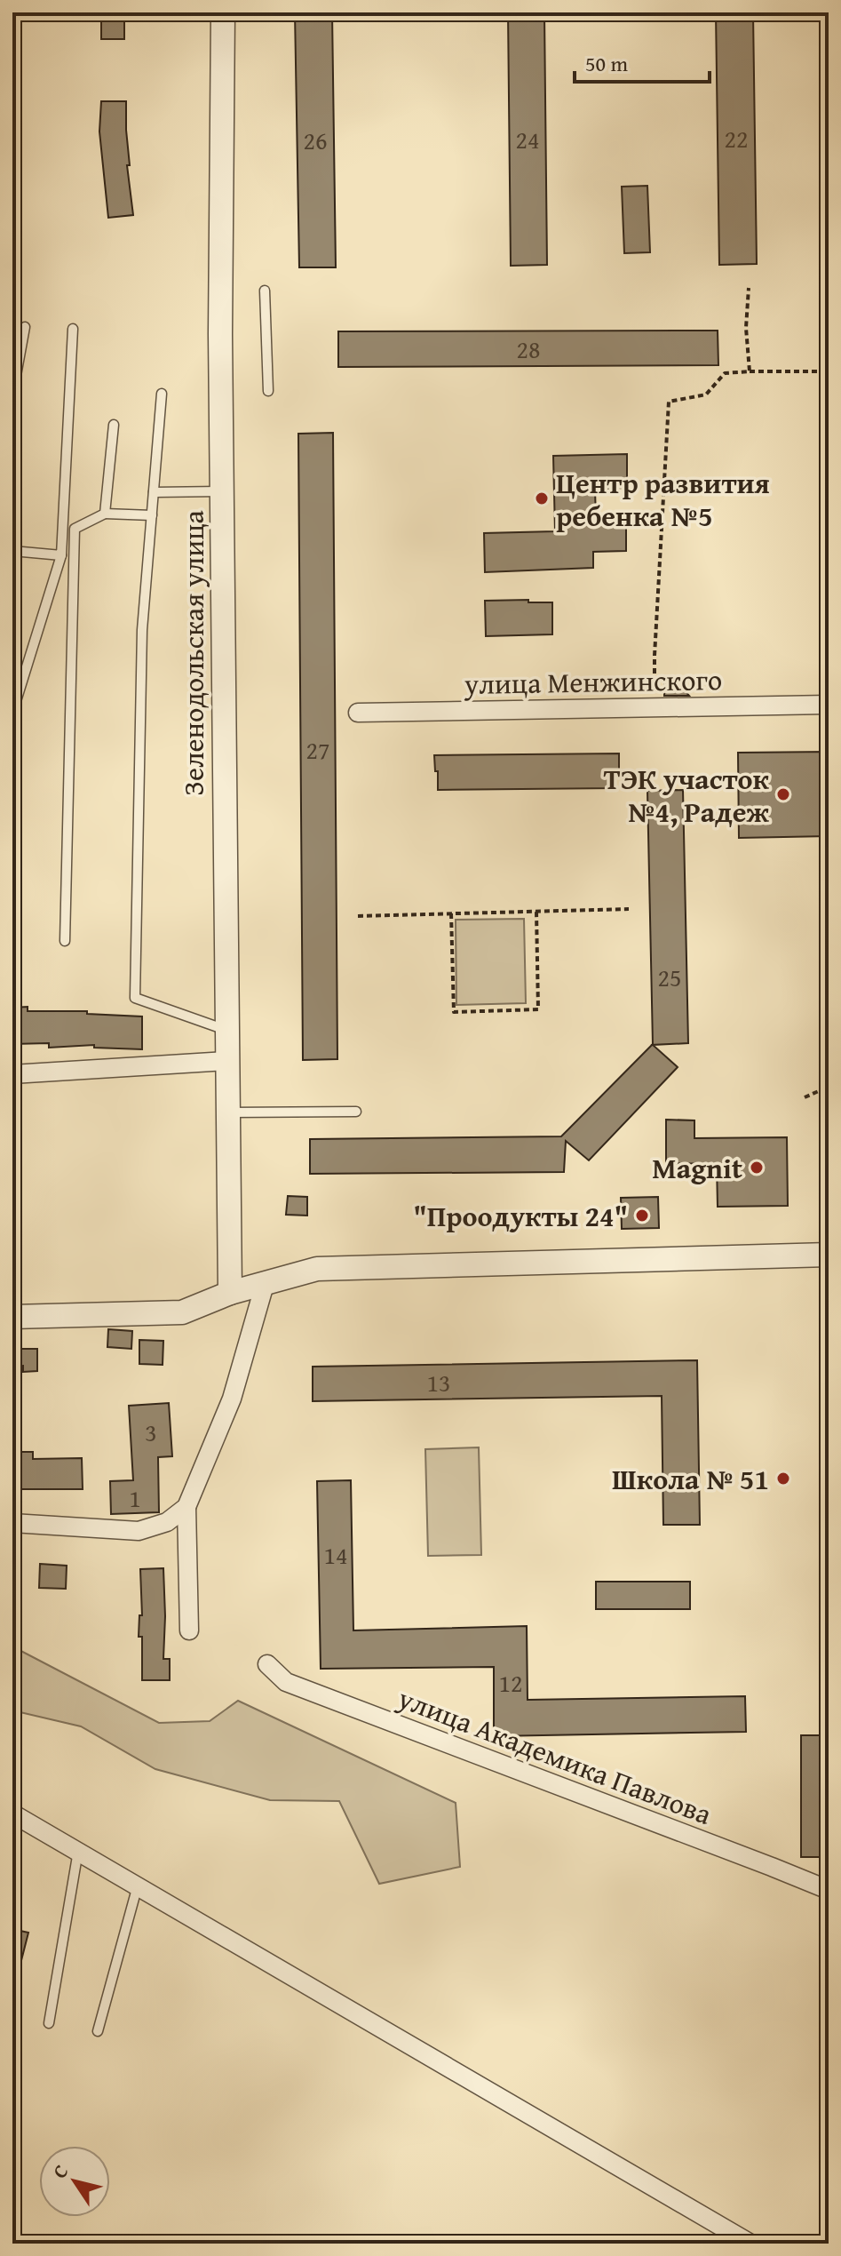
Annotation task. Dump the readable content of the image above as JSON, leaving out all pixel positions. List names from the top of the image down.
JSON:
{
  "streets": {
    "street": ["Зеленодольская улица", "улица Менжинского", "улица Академика Павлова"]
  },
  "places": [
    "Центр развития ребенка №5",
    "ТЭК участок №4, Радеж",
    "Magnit",
    "\"Проодукты 24\"",
    "Школа № 51"
  ],
  "house_numbers": [
    "22",
    "24",
    "26",
    "28",
    "27",
    "25",
    "13",
    "3",
    "1",
    "14",
    "12"
  ],
  "scale_bar": "50 m",
  "north": "top left"
}
